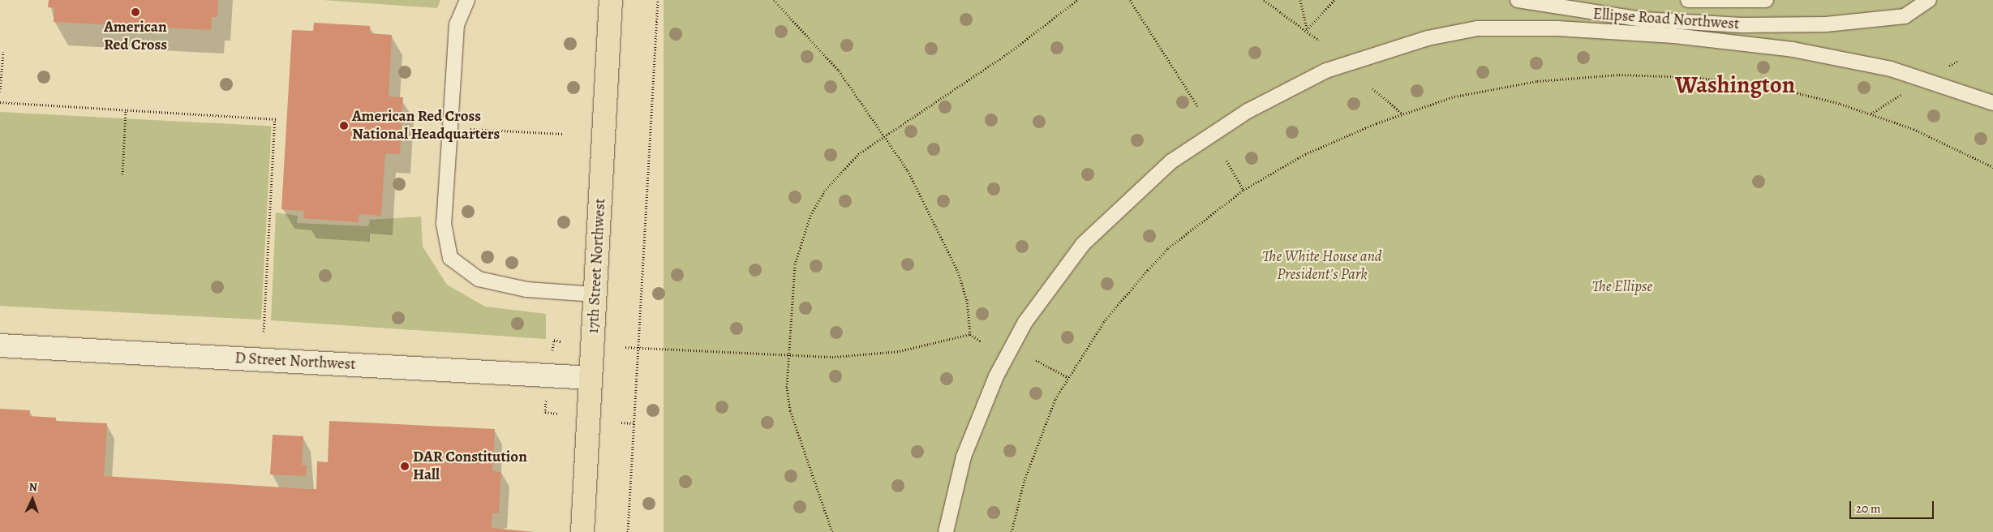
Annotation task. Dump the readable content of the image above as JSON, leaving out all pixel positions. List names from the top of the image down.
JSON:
{
  "streets": {
    "main road": ["17th Street Northwest"],
    "street": ["D Street Northwest"],
    "lane": ["Ellipse Road Northwest"]
  },
  "crossings": [
    ["17th Street Northwest", "D Street Northwest"]
  ],
  "districts": ["Washington"],
  "parks": ["The White House and President's Park", "The Ellipse"],
  "places": ["American Red Cross", "American Red Cross National Headquarters", "DAR Constitution Hall"],
  "scale_bar": "20 m",
  "north": "top"
}
